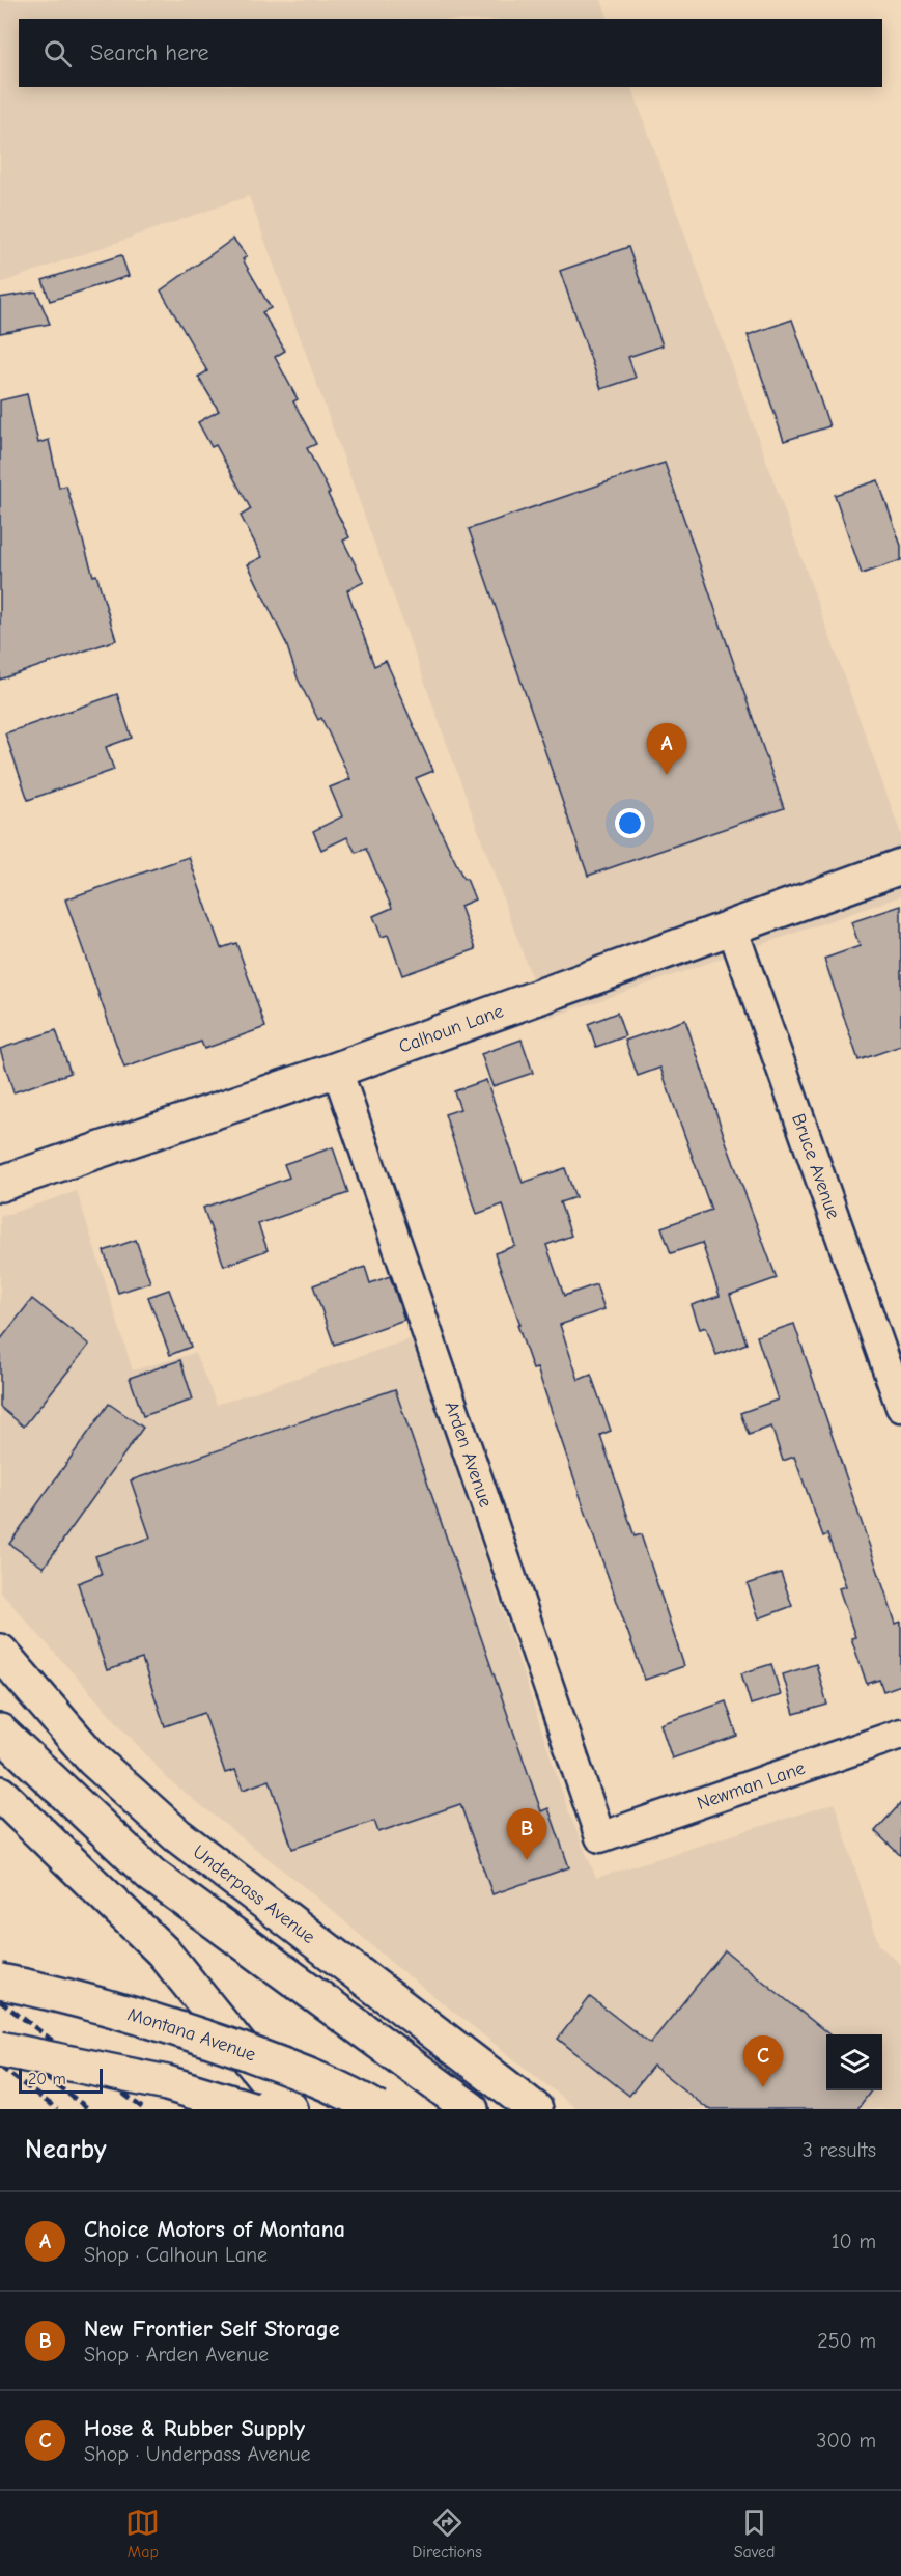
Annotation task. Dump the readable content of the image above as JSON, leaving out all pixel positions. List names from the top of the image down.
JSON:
{
  "streets": {
    "main road": ["Calhoun Lane", "Underpass Avenue", "Montana Avenue"],
    "street": ["Bruce Avenue", "Arden Avenue", "Newman Lane"]
  },
  "crossings": [
    ["Calhoun Lane", "Bruce Avenue"],
    ["Calhoun Lane", "Arden Avenue"],
    ["Arden Avenue", "Newman Lane"]
  ],
  "scale_bar": "20 m",
  "page": {
    "search": "Search here",
    "pins": ["A", "B", "C"],
    "scale": "20 m",
    "heading": ["Nearby", "3 results"],
    "list": [
      {
        "mark": "A",
        "name": "Choice Motors of Montana",
        "note": "Shop · Calhoun Lane",
        "value": "10 m"
      },
      {
        "mark": "B",
        "name": "New Frontier Self Storage",
        "note": "Shop · Arden Avenue",
        "value": "250 m"
      },
      {
        "mark": "C",
        "name": "Hose & Rubber Supply",
        "note": "Shop · Underpass Avenue",
        "value": "300 m"
      }
    ],
    "nav": ["Map", "Directions", "Saved"]
  }
}
